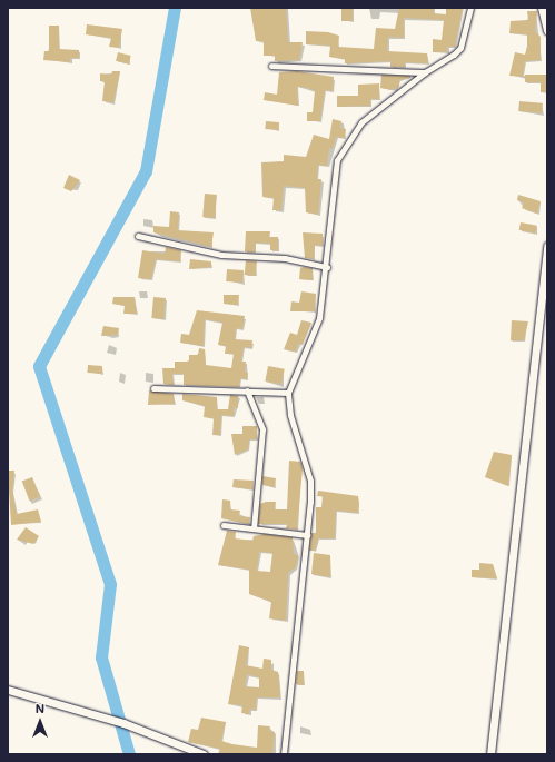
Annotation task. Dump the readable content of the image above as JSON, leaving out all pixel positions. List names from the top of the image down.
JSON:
{
  "north": "top"
}
